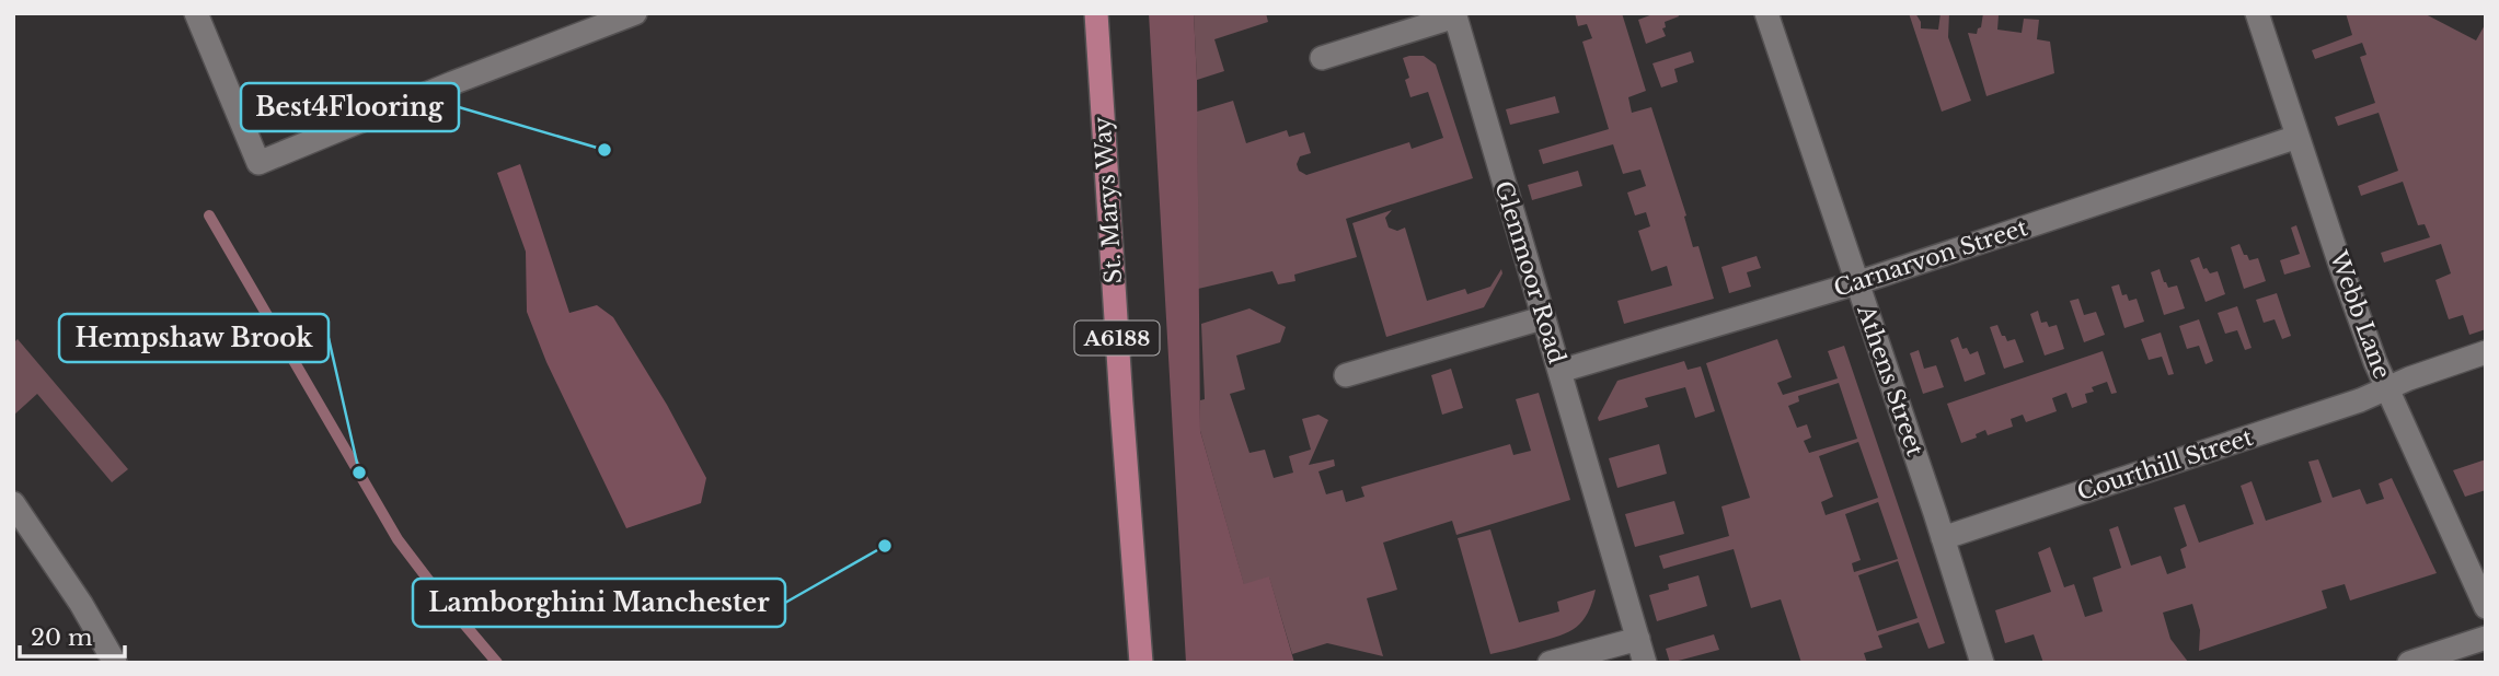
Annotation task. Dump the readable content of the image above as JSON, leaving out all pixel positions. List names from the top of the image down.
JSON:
{
  "streets": {
    "main road": ["St. Marys Way", "A6188"],
    "street": [
      "Carnarvon Street",
      "Glenmoor Road",
      "Webb Lane",
      "Athens Street",
      "Courthill Street"
    ]
  },
  "crossings": [
    ["Carnarvon Street", "Glenmoor Road"],
    ["Carnarvon Street", "Webb Lane"],
    ["Carnarvon Street", "Athens Street"],
    ["Webb Lane", "Courthill Street"],
    ["Athens Street", "Courthill Street"]
  ],
  "places": ["Best4Flooring", "Hempshaw Brook", "Lamborghini Manchester"],
  "scale_bar": "20 m"
}
